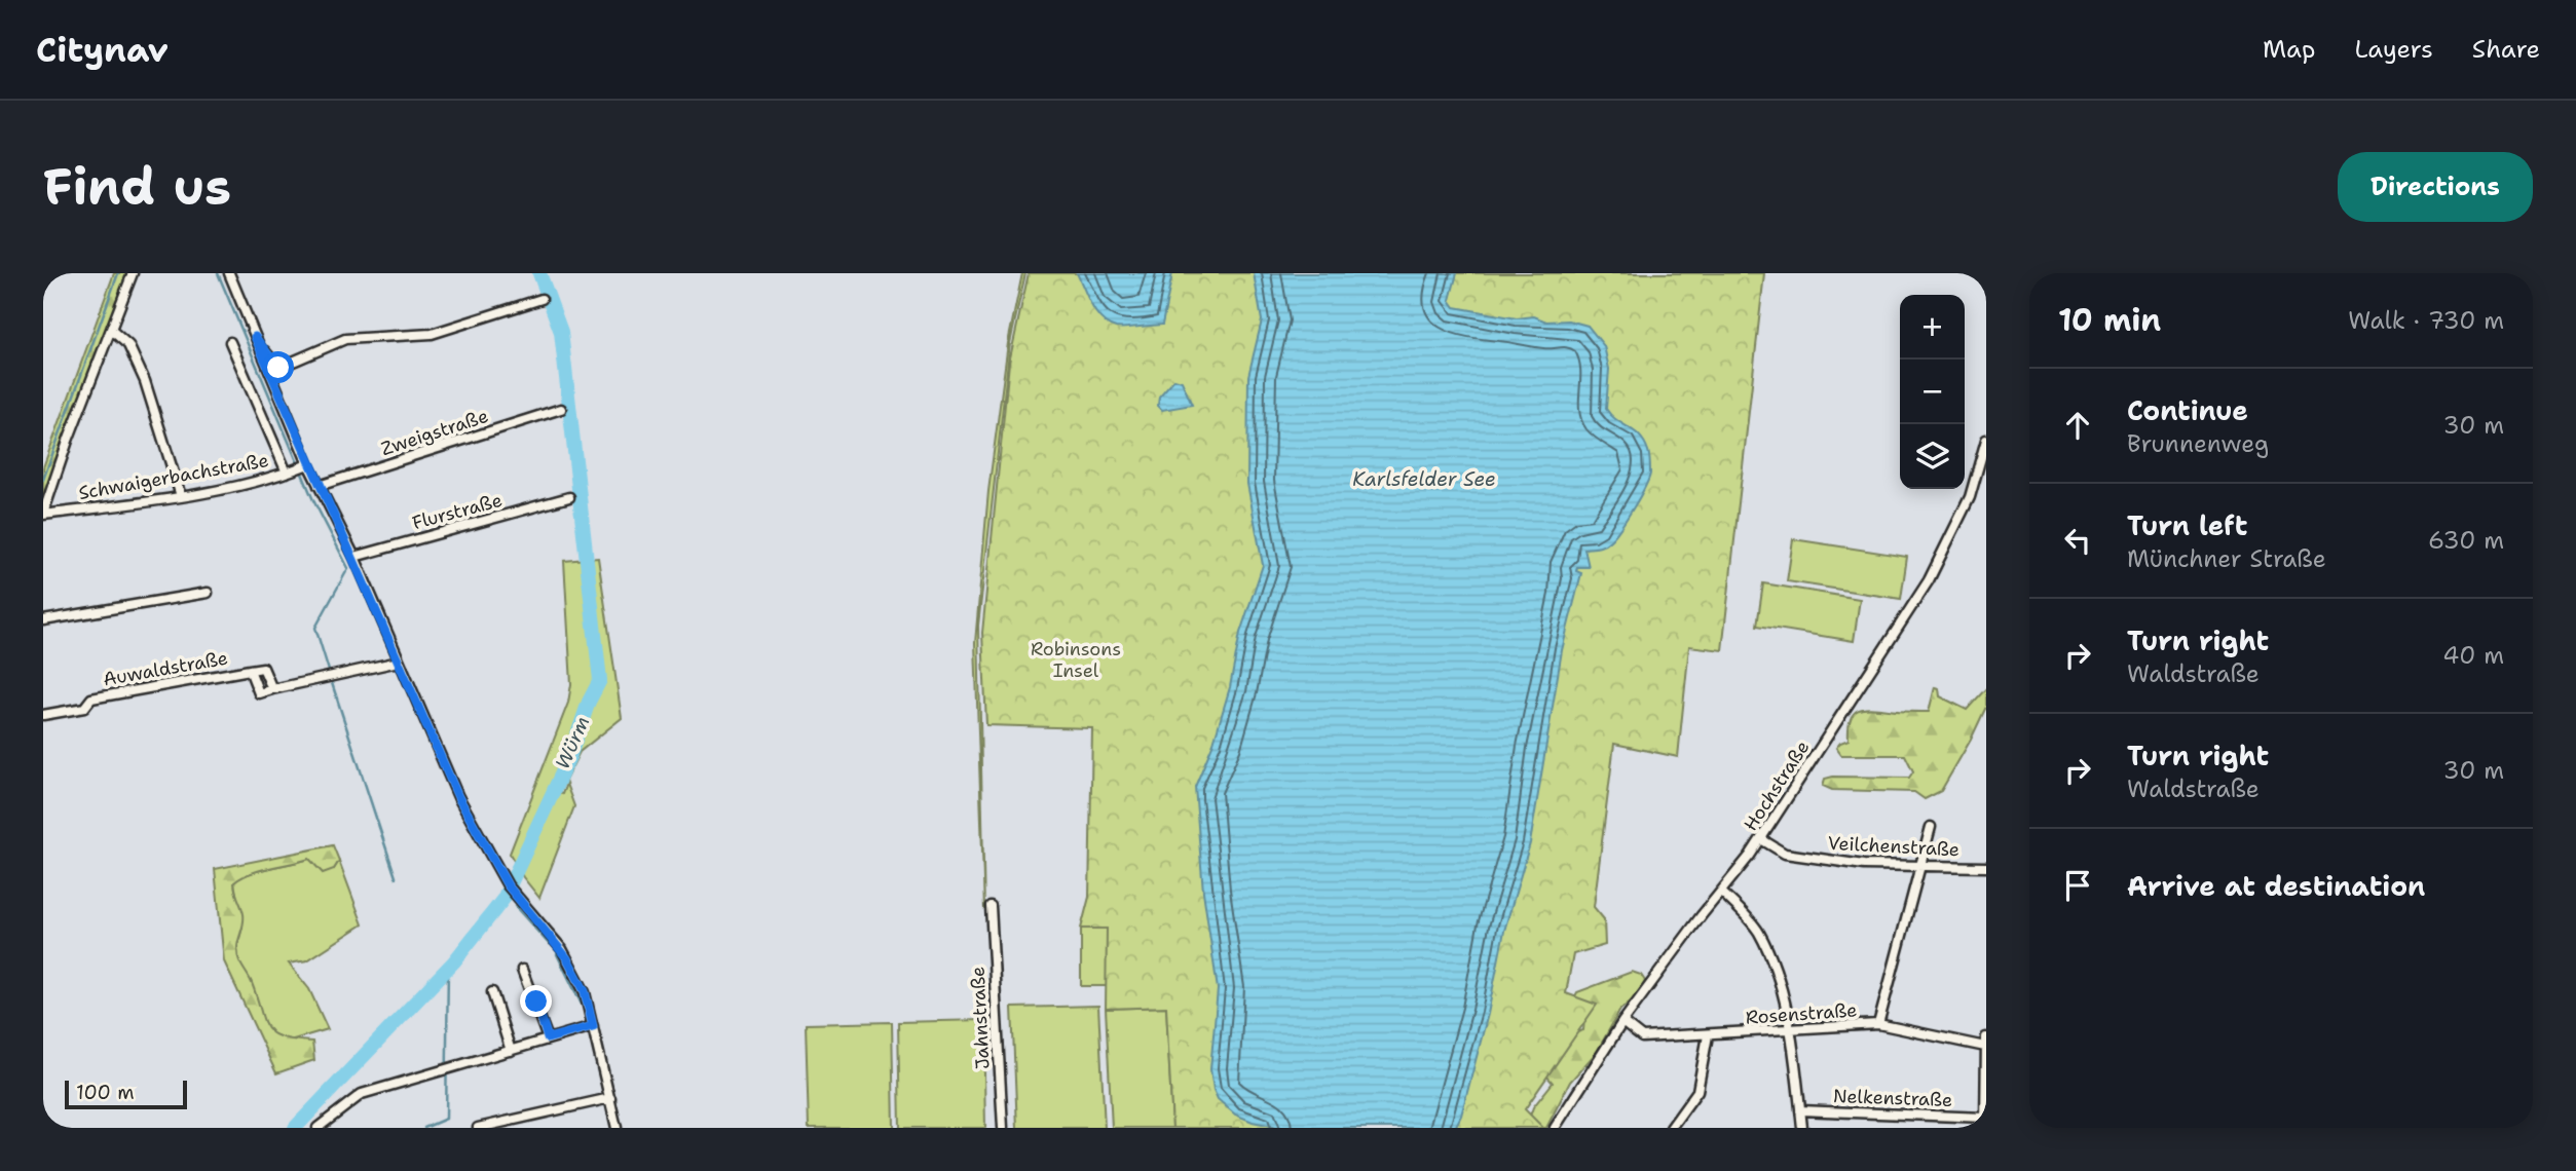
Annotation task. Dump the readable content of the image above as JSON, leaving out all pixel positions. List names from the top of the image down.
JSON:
{
  "streets": {
    "street": [
      "Zweigstraße",
      "Schwaigerbachstraße",
      "Flurstraße",
      "Auwaldstraße",
      "Hochstraße",
      "Veilchenstraße",
      "Rosenstraße",
      "Jahnstraße",
      "Nelkenstraße"
    ]
  },
  "crossings": [
    ["Hochstraße", "Veilchenstraße"],
    ["Hochstraße", "Rosenstraße"]
  ],
  "water": ["Karlsfelder See", "Würm"],
  "parks": ["Robinsons Insel"],
  "scale_bar": "100 m",
  "page": {
    "header": "Citynav",
    "nav": ["Map", "Layers", "Share"],
    "buttons": "Directions",
    "title": "Find us",
    "heading": ["10 min", "Walk · 730 m"],
    "map_buttons": ["+", "−"],
    "list": [
      ["Continue", "Brunnenweg", "30 m"],
      ["Turn left", "Münchner Straße", "630 m"],
      ["Turn right", "Waldstraße", "40 m"],
      ["Turn right", "Waldstraße", "30 m"],
      "Arrive at destination"
    ],
    "scale": "100 m"
  }
}
